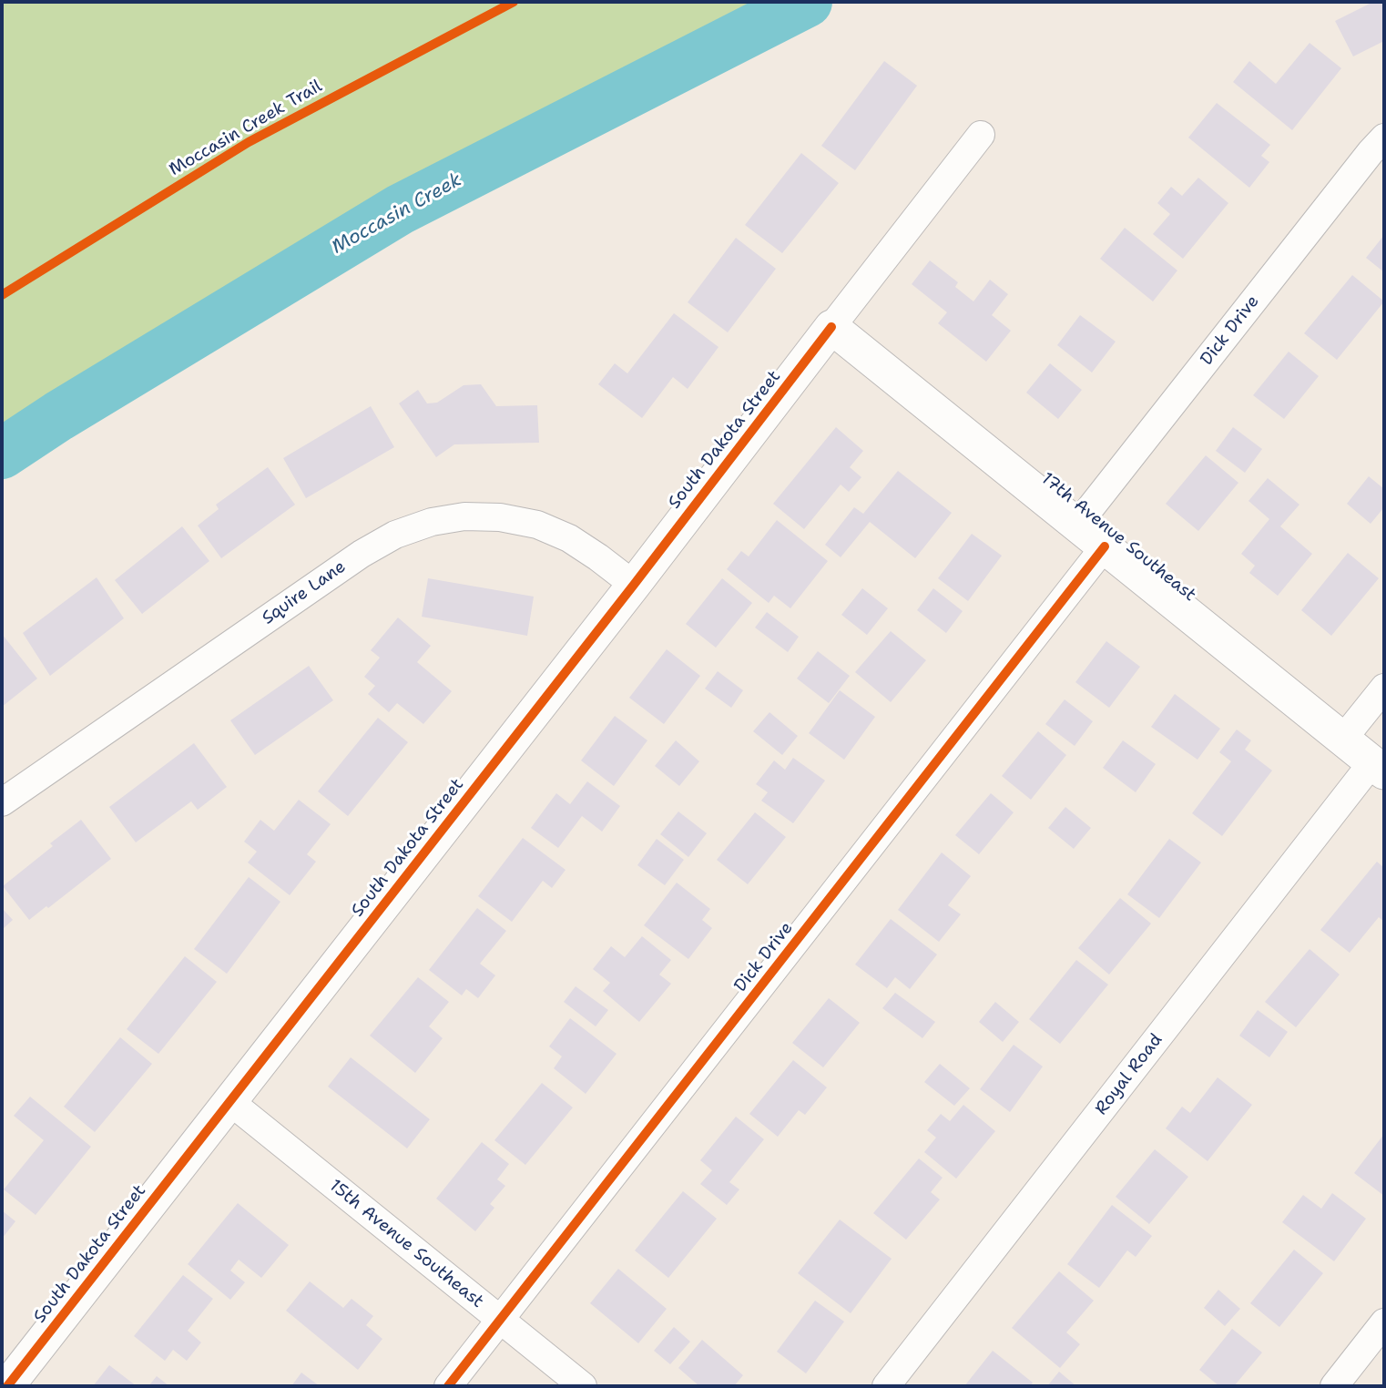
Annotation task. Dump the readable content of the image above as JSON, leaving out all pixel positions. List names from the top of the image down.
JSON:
{
  "streets": {
    "street": [
      "Dick Drive",
      "South Dakota Street",
      "17th Avenue Southeast",
      "Squire Lane",
      "Royal Road",
      "15th Avenue Southeast"
    ],
    "cycle path": ["Moccasin Creek Trail"]
  },
  "crossings": [
    ["Dick Drive", "17th Avenue Southeast"],
    ["Dick Drive", "15th Avenue Southeast"],
    ["South Dakota Street", "17th Avenue Southeast"],
    ["South Dakota Street", "Squire Lane"],
    ["South Dakota Street", "15th Avenue Southeast"],
    ["17th Avenue Southeast", "Royal Road"]
  ],
  "water": ["Moccasin Creek"]
}
